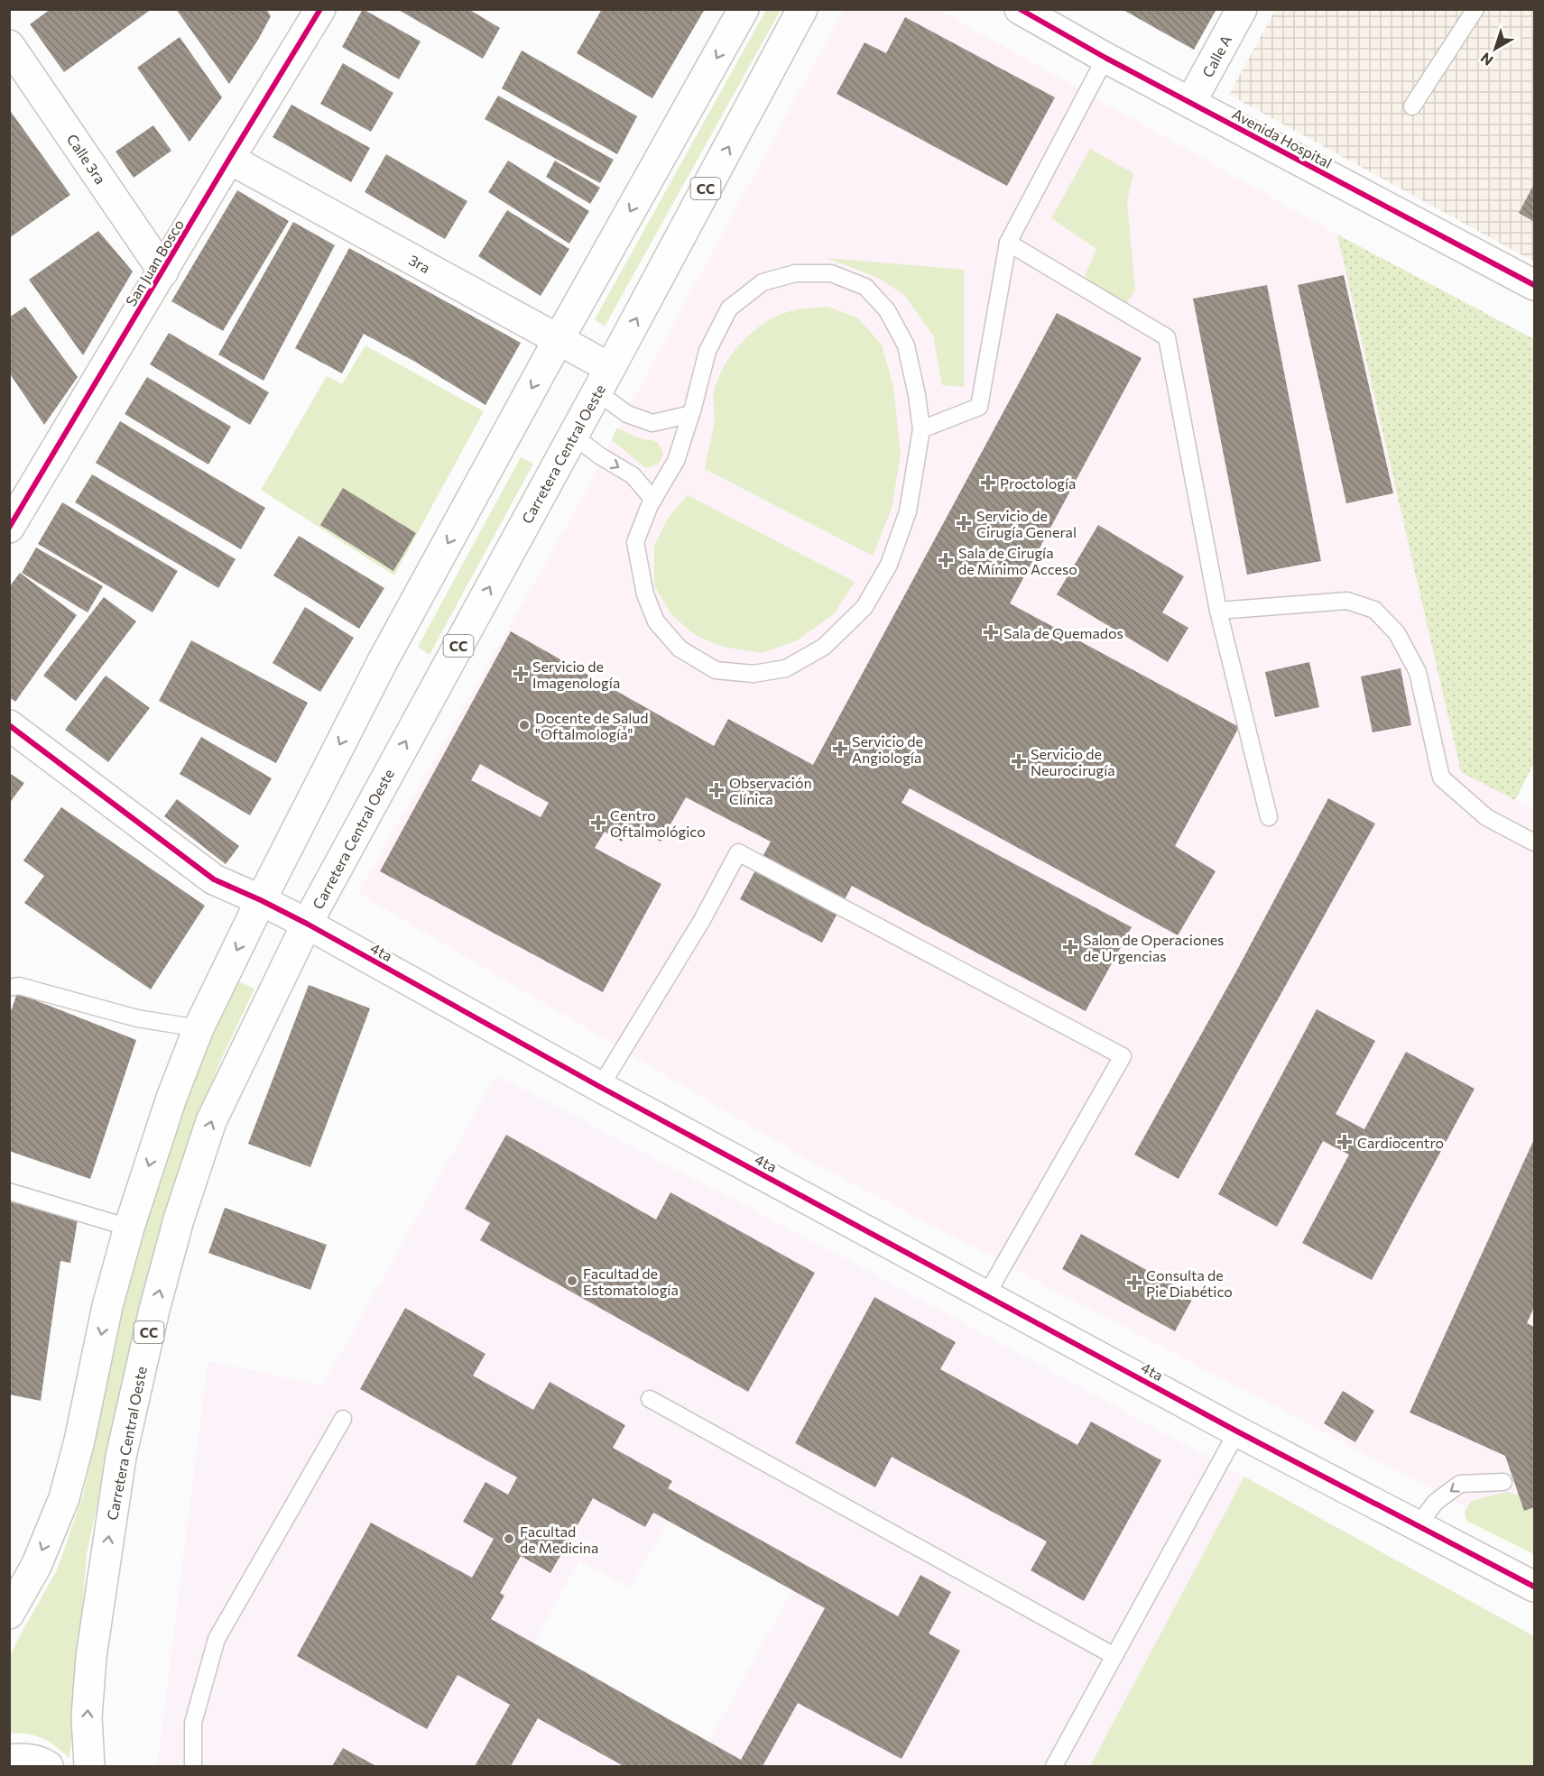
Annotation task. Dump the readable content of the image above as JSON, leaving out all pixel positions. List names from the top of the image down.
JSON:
{
  "streets": {
    "street": [
      "Calle A",
      "Avenida Hospital",
      "Calle 3ra",
      "CC",
      "San Juan Bosco",
      "3ra",
      "Carretera Central Oeste",
      "4ta"
    ]
  },
  "crossings": [
    ["Calle A", "Avenida Hospital"],
    ["Calle 3ra", "San Juan Bosco"],
    ["San Juan Bosco", "3ra"],
    ["3ra", "Carretera Central Oeste"],
    ["Carretera Central Oeste", "4ta"]
  ],
  "places": {
    "health": [
      "Proctología",
      "Servicio de Cirugía General",
      "Sala de Cirugía de Mínimo Acceso",
      "Sala de Quemados",
      "Servicio de Imagenología",
      "Servicio de Angiología",
      "Servicio de Neurocirugía",
      "Observación Clínica",
      "Centro Oftalmológico",
      "Salon de Operaciones de Urgencias",
      "Cardiocentro",
      "Consulta de Pie Diabético"
    ],
    "other": ["Docente de Salud \"Oftalmología\"", "Facultad de Estomatología", "Facultad de Medicina"]
  },
  "north": "bottom left"
}
